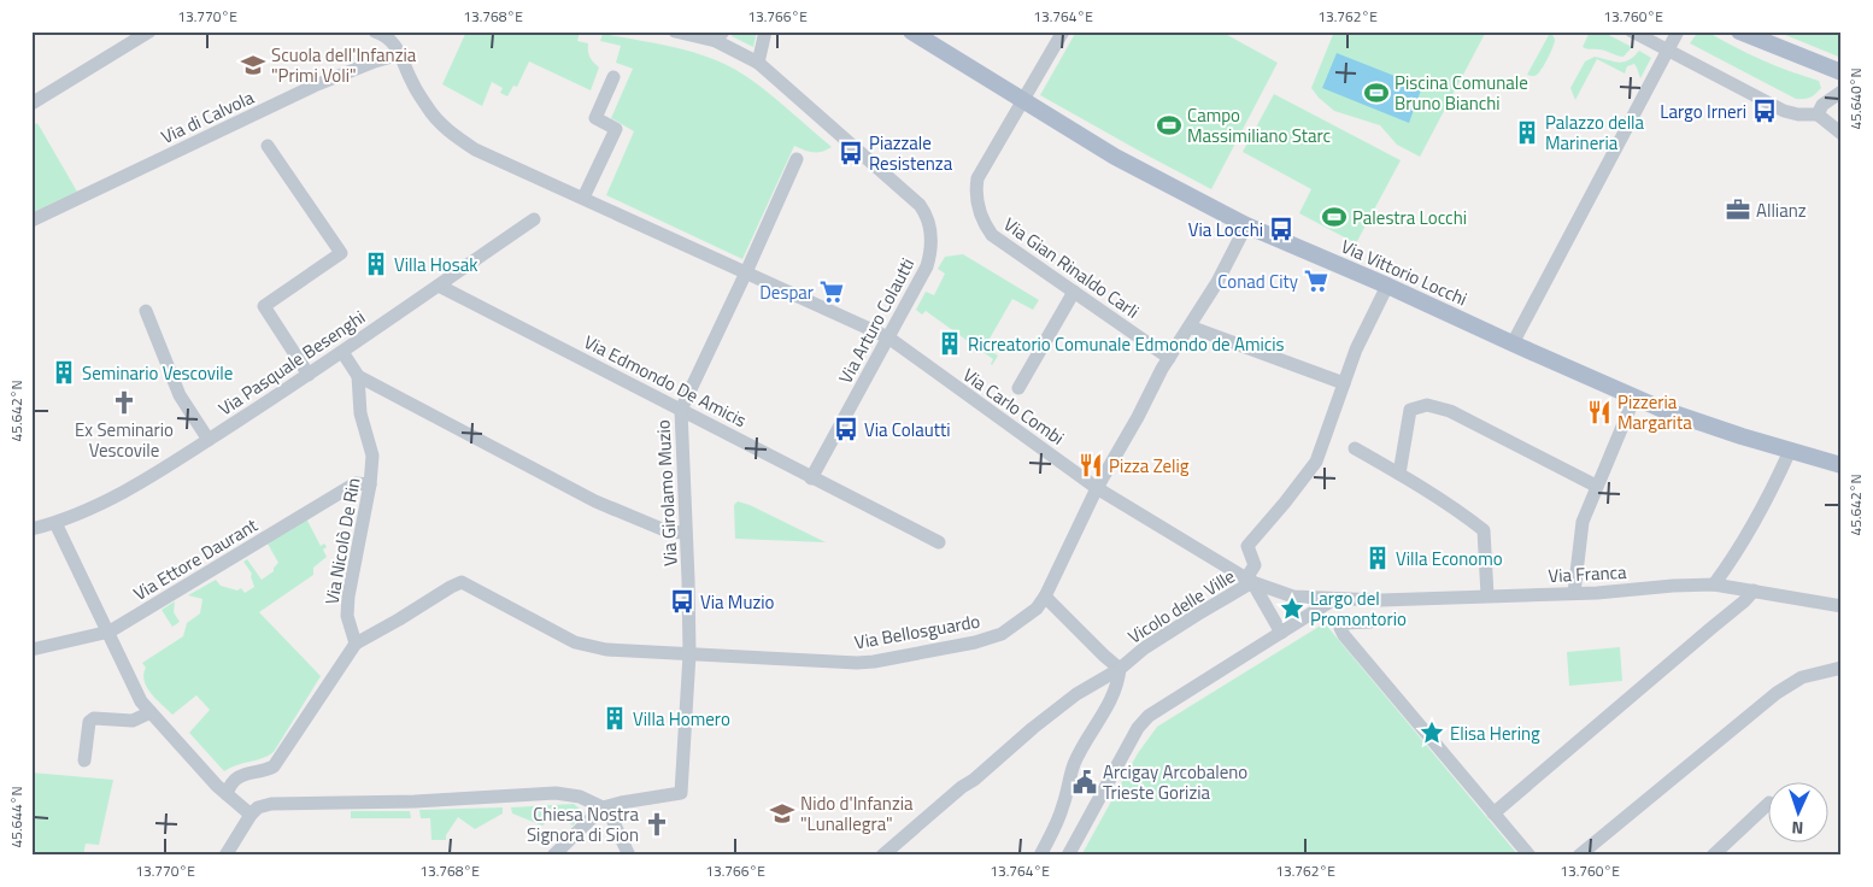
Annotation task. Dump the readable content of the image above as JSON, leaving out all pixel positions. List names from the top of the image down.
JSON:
{
  "streets": {
    "main road": ["Via Vittorio Locchi"],
    "street": [
      "Via di Calvola",
      "Via Gian Rinaldo Carli",
      "Via Arturo Colautti",
      "Via Pasquale Besenghi",
      "Via Edmondo De Amicis",
      "Via Carlo Combi",
      "Via Girolamo Muzio",
      "Via Nicolò De Rin",
      "Via Ettore Daurant",
      "Via Franca",
      "Vicolo delle Ville",
      "Via Bellosguardo"
    ]
  },
  "crossings": [
    ["Via di Calvola", "Via Carlo Combi"],
    ["Via Gian Rinaldo Carli", "Via Vittorio Locchi"],
    ["Via Gian Rinaldo Carli", "Via Bellosguardo"],
    ["Via Vittorio Locchi", "Via Bellosguardo"],
    ["Via Arturo Colautti", "Via Edmondo De Amicis"],
    ["Via Arturo Colautti", "Via Carlo Combi"],
    ["Via Pasquale Besenghi", "Via Edmondo De Amicis"],
    ["Via Pasquale Besenghi", "Via Nicolò De Rin"],
    ["Via Edmondo De Amicis", "Via Girolamo Muzio"],
    ["Via Carlo Combi", "Via Girolamo Muzio"],
    ["Via Carlo Combi", "Vicolo delle Ville"],
    ["Via Carlo Combi", "Via Bellosguardo"],
    ["Via Girolamo Muzio", "Via Bellosguardo"],
    ["Via Nicolò De Rin", "Via Ettore Daurant"],
    ["Via Nicolò De Rin", "Via Bellosguardo"]
  ],
  "places": {
    "school or university": ["Scuola dell'Infanzia \"Primi Voli\"", "Nido d'Infanzia \"Lunallegra\""],
    "sports": ["Piscina Comunale Bruno Bianchi", "Campo Massimiliano Starc", "Palestra Locchi"],
    "bus stop": [
      "Largo Irneri",
      "Piazzale Resistenza",
      "Via Locchi",
      "Via Colautti",
      "Via Muzio"
    ],
    "building": [
      "Palazzo della Marineria",
      "Villa Hosak",
      "Ricreatorio Comunale Edmondo de Amicis",
      "Seminario Vescovile",
      "Villa Economo",
      "Villa Homero"
    ],
    "office": ["Allianz"],
    "supermarket": ["Conad City", "Despar"],
    "church": ["Ex Seminario Vescovile", "Chiesa Nostra Signora di Sion"],
    "restaurant": ["Pizzeria Margarita", "Pizza Zelig"],
    "place": ["Largo del Promontorio", "Elisa Hering"],
    "public building": ["Arcigay Arcobaleno Trieste Gorizia"]
  },
  "north": "bottom",
  "coordinates": [
    "13.770°E",
    "13.768°E",
    "13.766°E",
    "13.764°E",
    "13.762°E",
    "13.760°E",
    "45.640°N",
    "45.642°N",
    "45.644°N"
  ]
}
